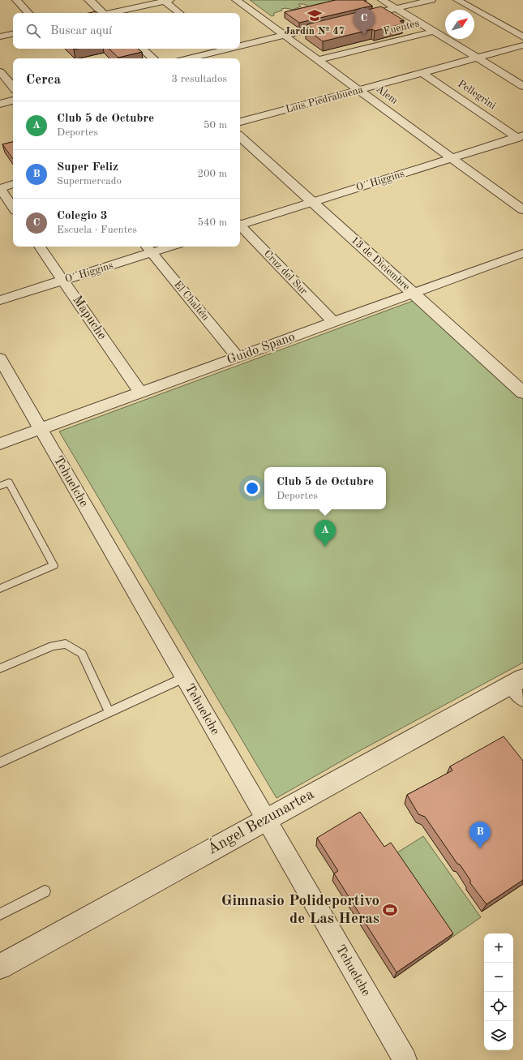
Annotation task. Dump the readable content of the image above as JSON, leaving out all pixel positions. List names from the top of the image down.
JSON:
{
  "streets": {
    "street": [
      "Fuentes",
      "Alem",
      "Pellegrini",
      "Luis Piedrabuena",
      "O´ Higgins",
      "13 de Diciembre",
      "Cruz del Sur",
      "El Chaltén",
      "Mapuche",
      "Guido Spano",
      "Tehuelche",
      "Ángel Bezunartea"
    ]
  },
  "crossings": [
    ["Fuentes", "Alem"],
    ["Alem", "Luis Piedrabuena"],
    ["Alem", "O´ Higgins"],
    ["Pellegrini", "Luis Piedrabuena"],
    ["Pellegrini", "O´ Higgins"],
    ["O´ Higgins", "13 de Diciembre"],
    ["O´ Higgins", "El Chaltén"],
    ["O´ Higgins", "Mapuche"],
    ["13 de Diciembre", "Guido Spano"],
    ["Cruz del Sur", "Guido Spano"],
    ["El Chaltén", "Guido Spano"],
    ["Mapuche", "Guido Spano"],
    ["Guido Spano", "Tehuelche"],
    ["Tehuelche", "Ángel Bezunartea"]
  ],
  "places": {
    "school or university": ["Jardín Nº 47"],
    "sports": ["Gimnasio Polideportivo de Las Heras"]
  },
  "north": "top right",
  "page": {
    "pins": ["C", "A", "B"],
    "search": "Buscar aquí",
    "heading": ["Cerca", "3 resultados"],
    "list": [
      {
        "mark": "A",
        "name": "Club 5 de Octubre",
        "note": "Deportes",
        "value": "50 m"
      },
      {
        "mark": "B",
        "name": "Super Feliz",
        "note": "Supermercado",
        "value": "200 m"
      },
      {
        "mark": "C",
        "name": "Colegio 3",
        "note": "Escuela · Fuentes",
        "value": "540 m"
      }
    ],
    "popup": ["Club 5 de Octubre", "Deportes"],
    "map_buttons": ["+", "−"]
  }
}
